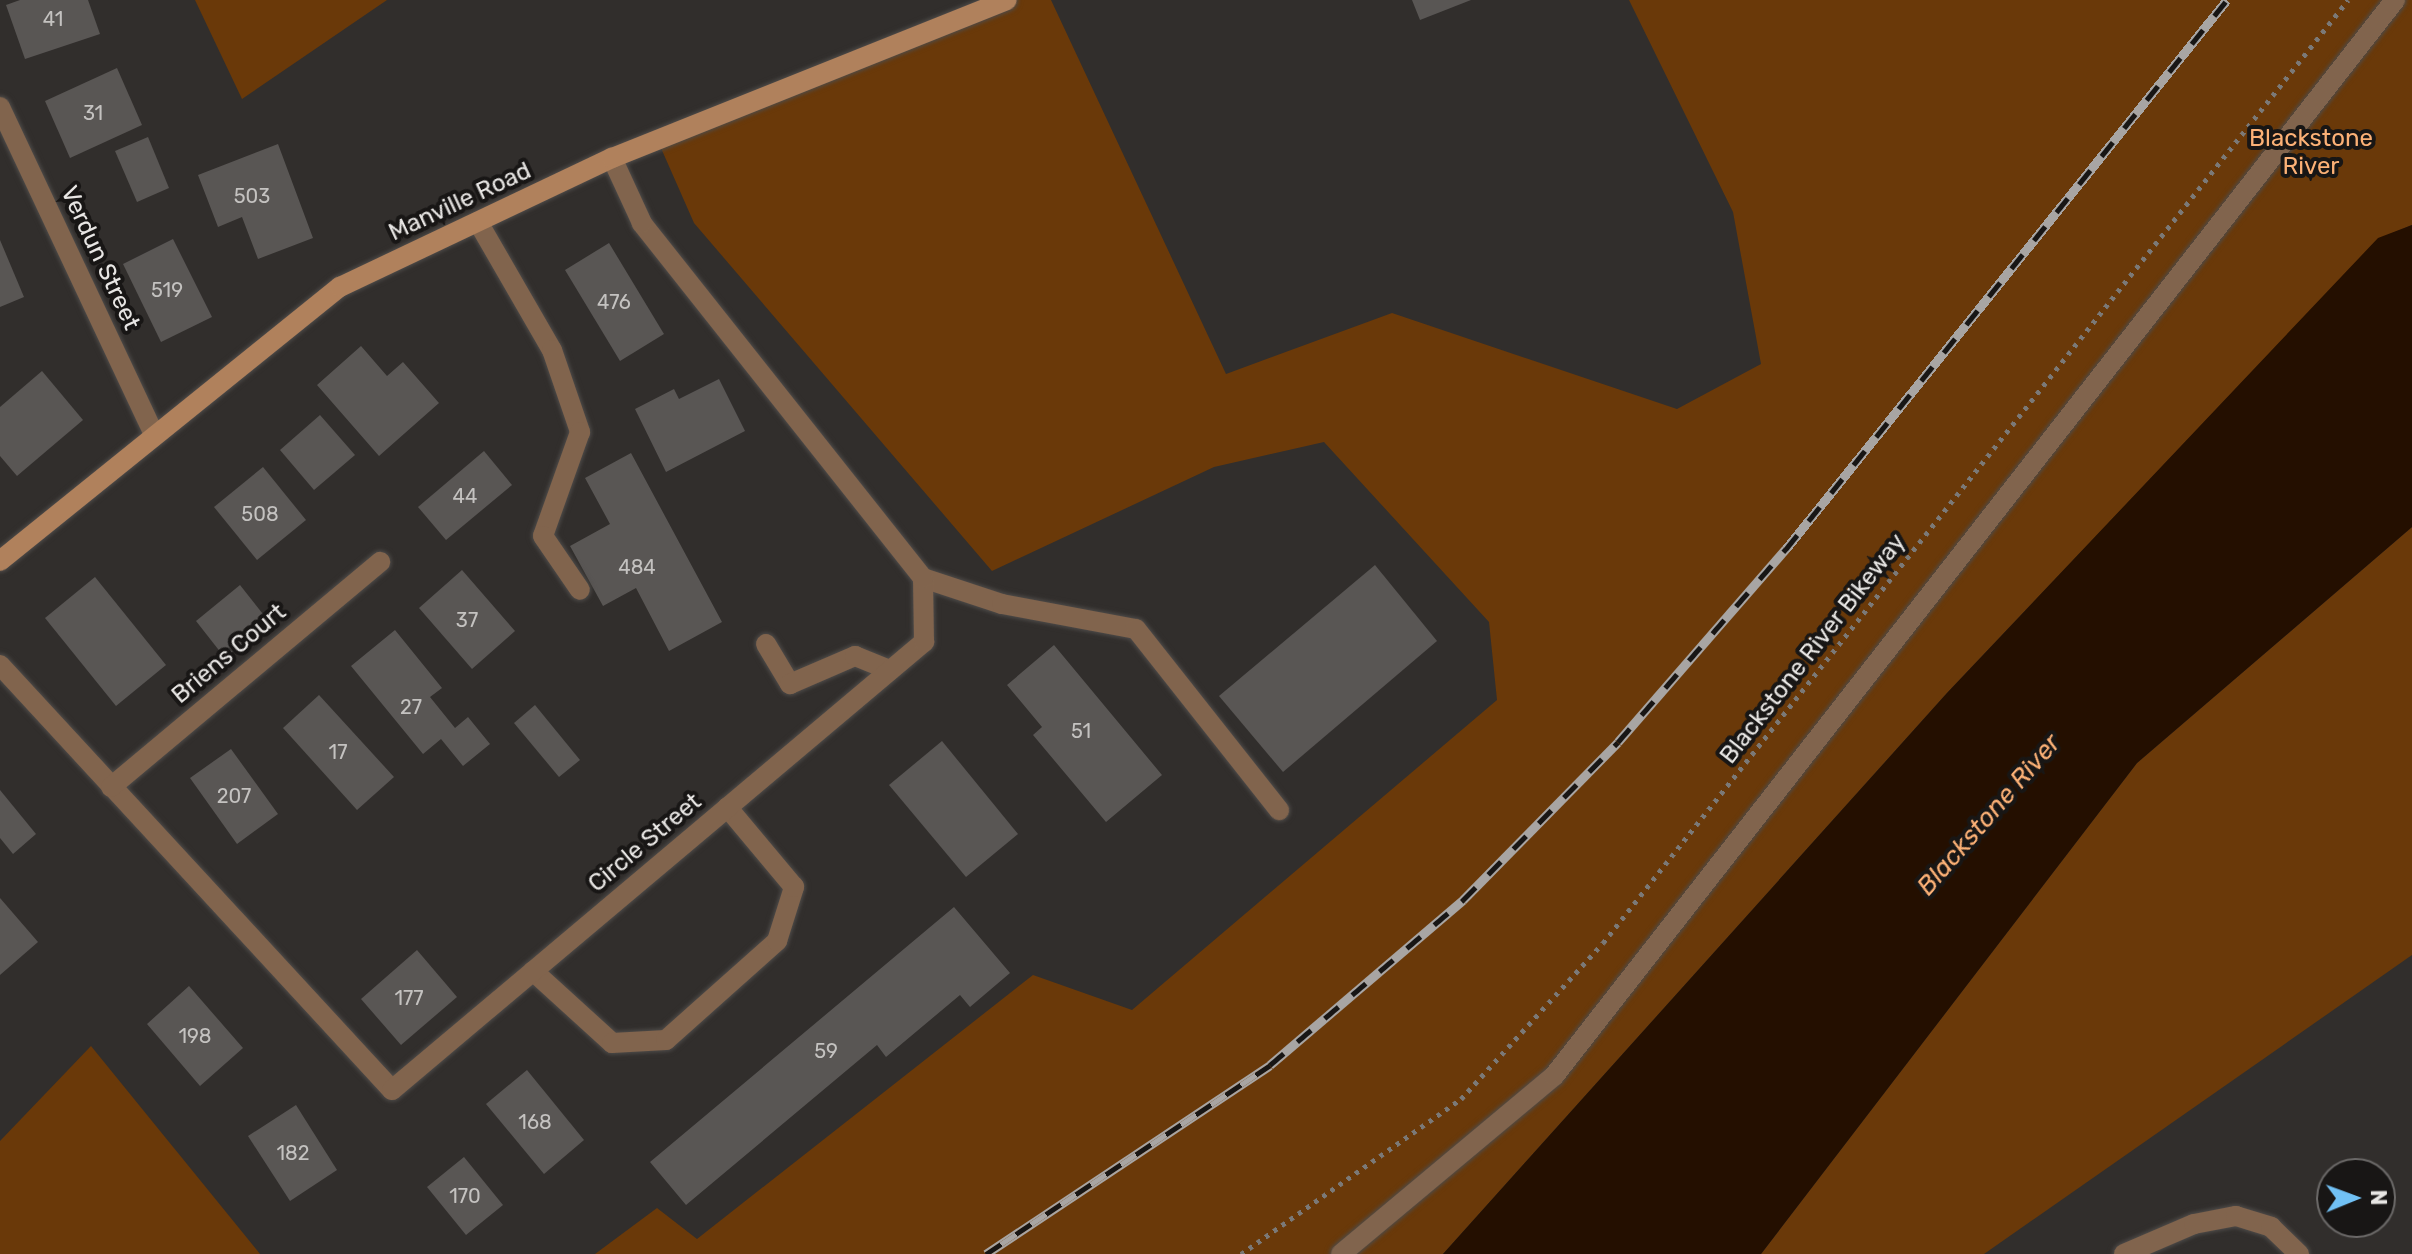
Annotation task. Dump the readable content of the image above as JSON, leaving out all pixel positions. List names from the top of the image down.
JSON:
{
  "streets": {
    "main road": ["Manville Road"],
    "street": ["Verdun Street", "Briens Court", "Circle Street"],
    "path": ["Blackstone River Bikeway"]
  },
  "crossings": [
    ["Manville Road", "Verdun Street"],
    ["Briens Court", "Circle Street"]
  ],
  "water": ["Blackstone River"],
  "parks": ["Blackstone River"],
  "house_numbers": [
    "41",
    "31",
    "503",
    "519",
    "476",
    "44",
    "508",
    "484",
    "37",
    "27",
    "51",
    "17",
    "207",
    "177",
    "198",
    "59",
    "168",
    "182",
    "170"
  ],
  "north": "right"
}
